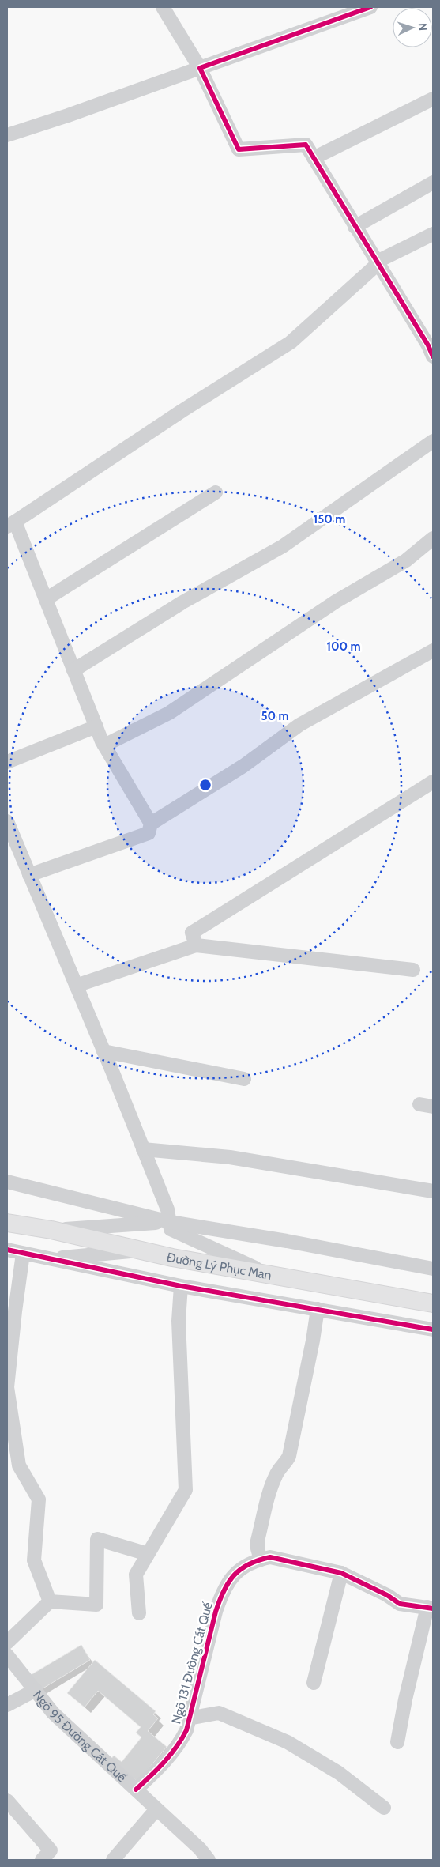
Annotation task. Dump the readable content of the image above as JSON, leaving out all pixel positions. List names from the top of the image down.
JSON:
{
  "streets": {
    "main road": ["Đường Lý Phục Man"],
    "street": ["Ngõ 131 Đường Cát Quế", "Ngõ 95 Đường Cát Quế"]
  },
  "crossings": [
    ["Ngõ 131 Đường Cát Quế", "Ngõ 95 Đường Cát Quế"]
  ],
  "north": "right",
  "rings": ["150 m", "100 m", "50 m"]
}
